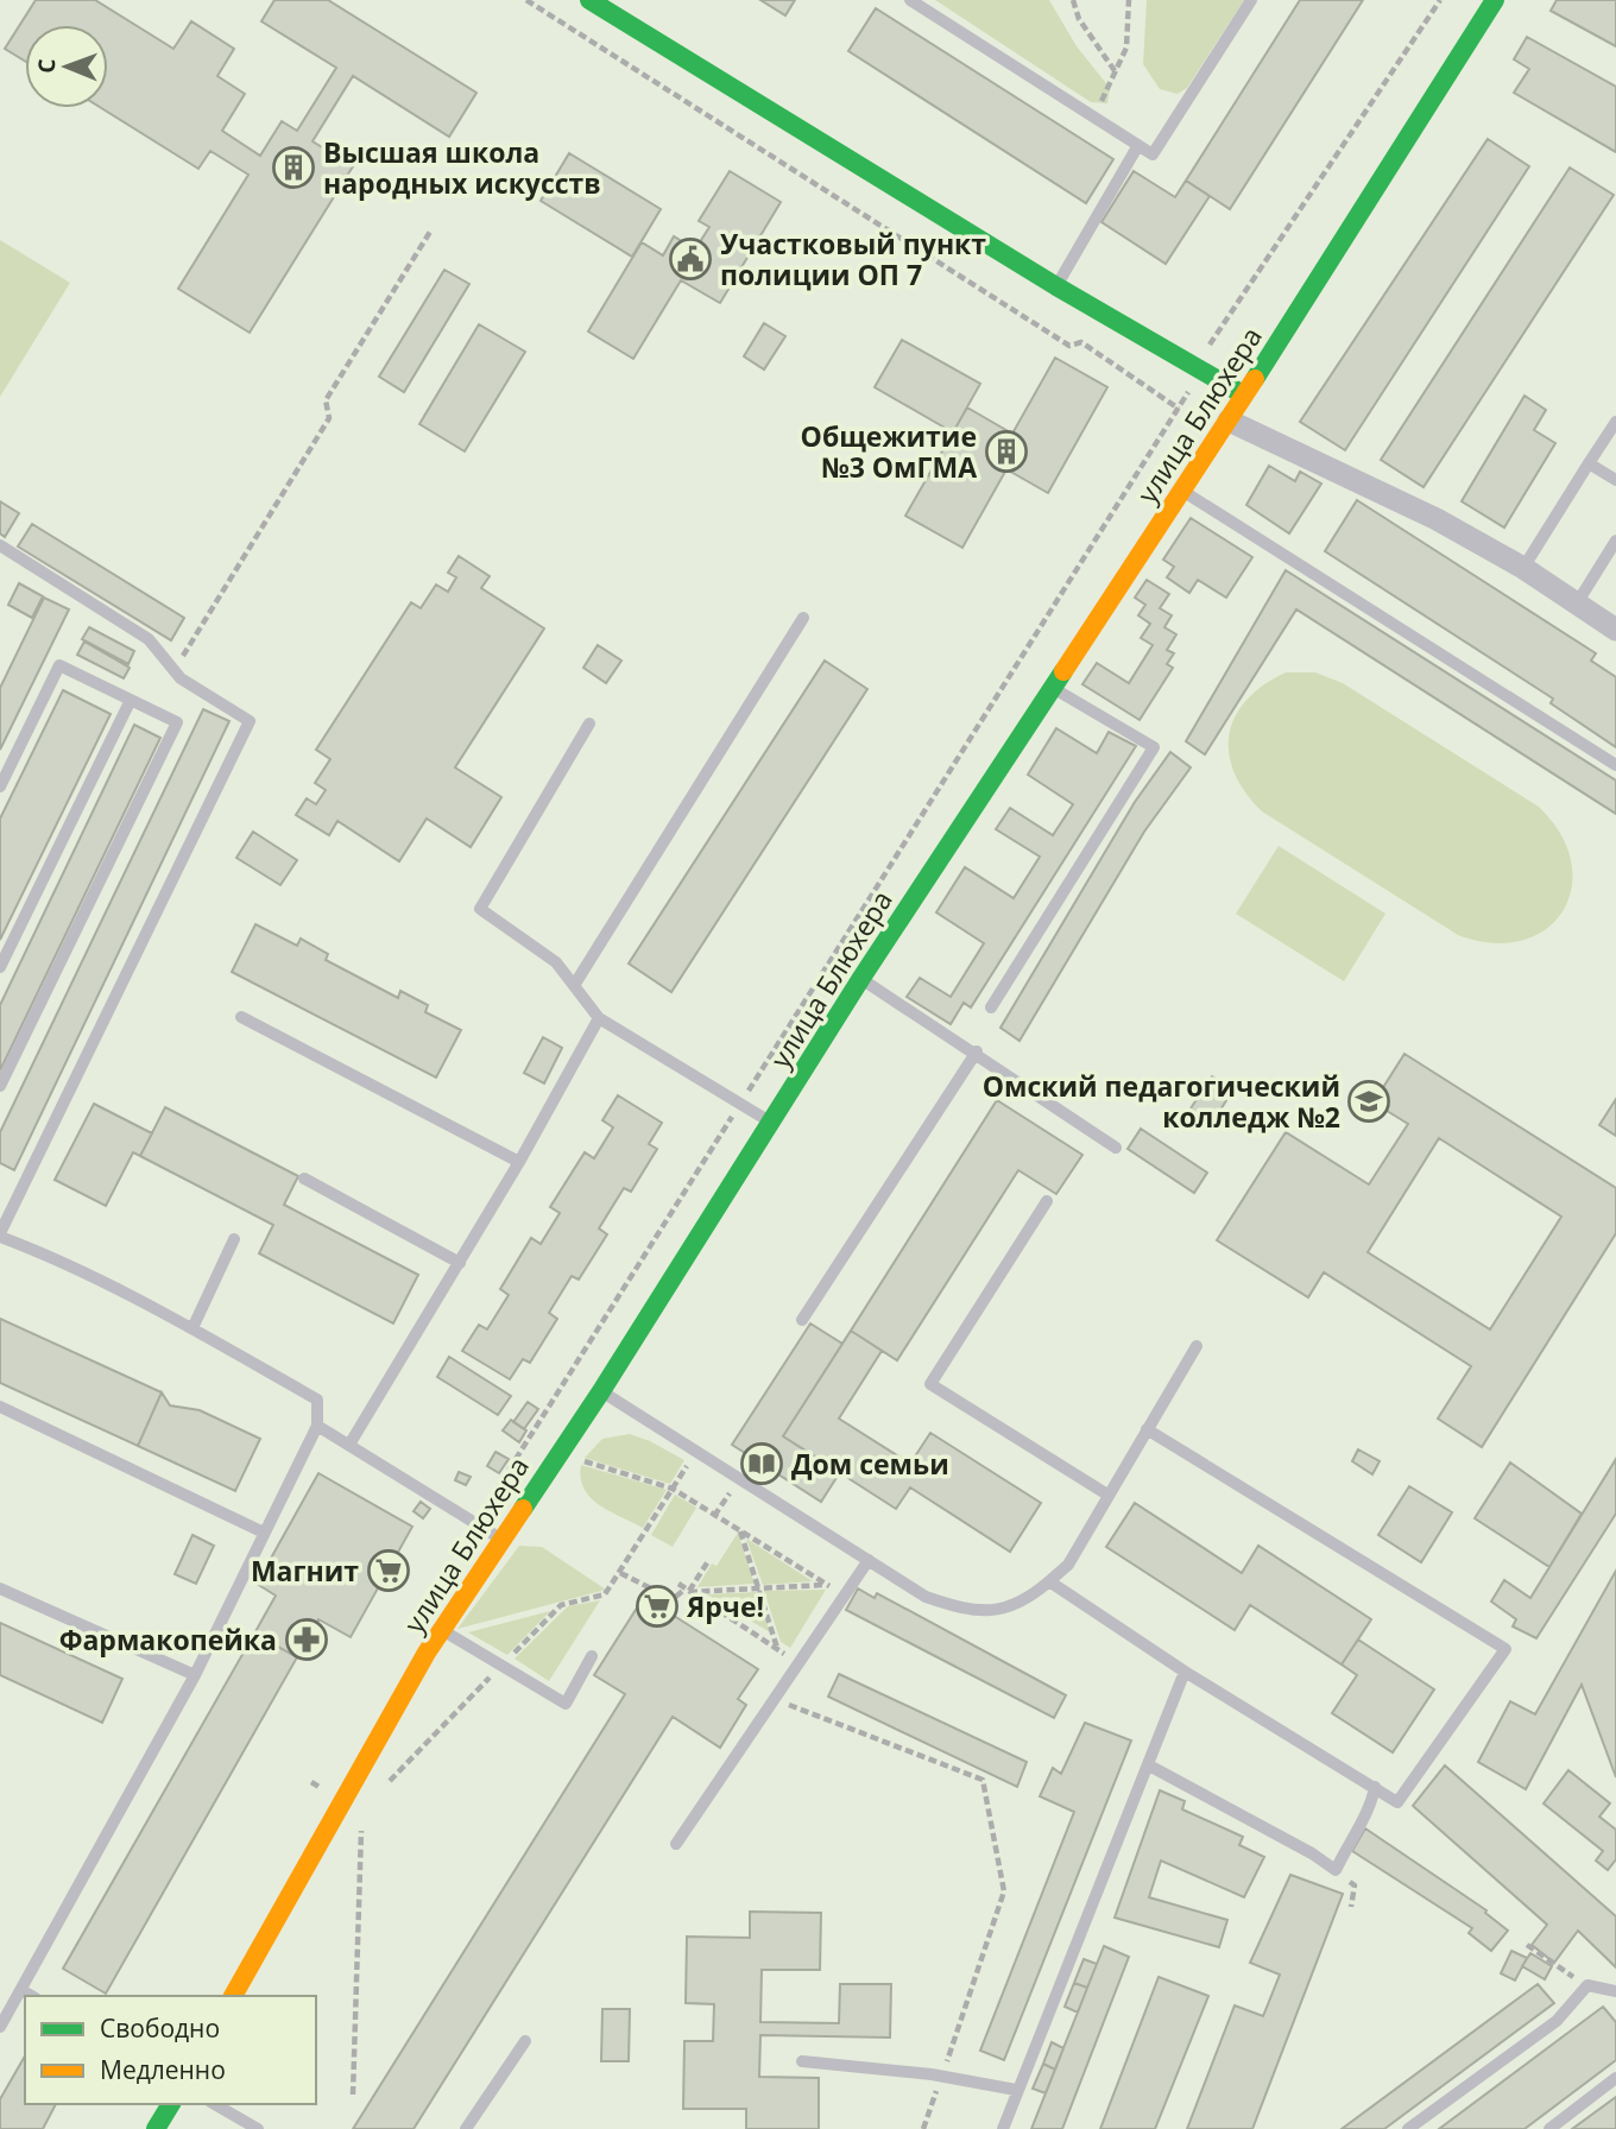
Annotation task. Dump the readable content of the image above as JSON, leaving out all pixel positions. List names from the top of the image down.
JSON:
{
  "streets": {
    "street": ["улица Блюхера"]
  },
  "places": {
    "building": ["Высшая школа народных искусств", "Общежитие №3 ОмГМА"],
    "public building": ["Участковый пункт полиции ОП 7"],
    "school or university": ["Омский педагогический колледж №2"],
    "library": ["Дом семьи"],
    "supermarket": ["Магнит", "Ярче!"],
    "pharmacy": ["Фармакопейка"]
  },
  "legend": ["Свободно", "Медленно"],
  "north": "left"
}
